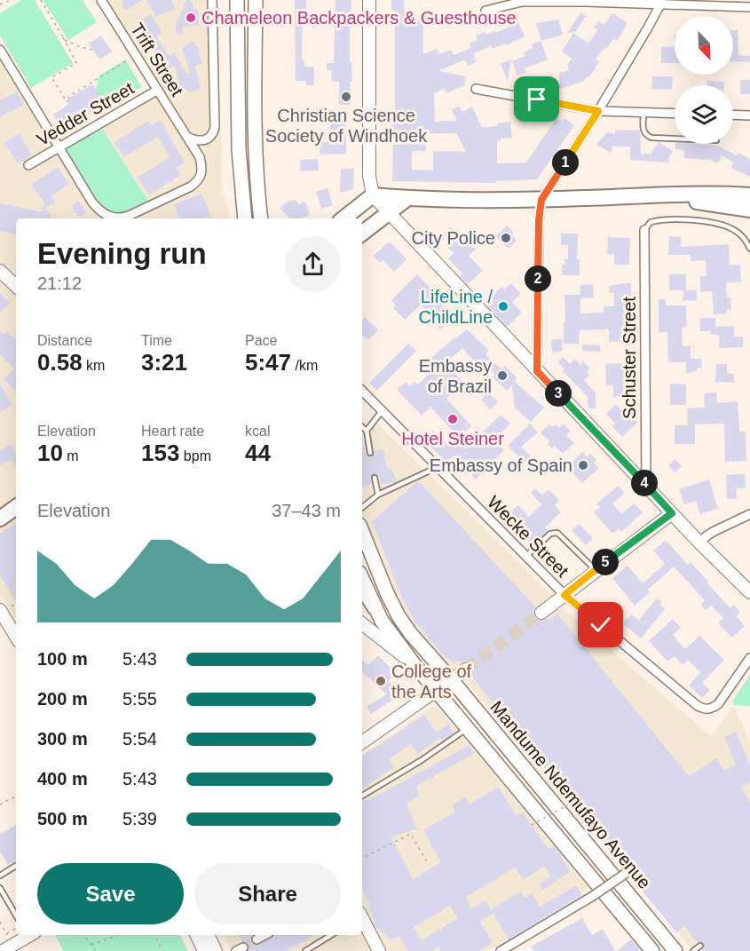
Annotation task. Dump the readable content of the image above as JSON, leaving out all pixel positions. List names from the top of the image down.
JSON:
{
  "streets": {
    "main road": ["Mandume Ndemufayo Avenue"],
    "street": [
      "Trift Street",
      "Vedder Street",
      "Schuster Street",
      "Wecke Street"
    ]
  },
  "crossings": [
    ["Trift Street", "Vedder Street"]
  ],
  "places": [
    "Chameleon Backpackers & Guesthouse",
    "Christian Science Society of Windhoek",
    "City Police",
    "LifeLine / ChildLine",
    "Embassy of Brazil",
    "Hotel Steiner",
    "Embassy of Spain",
    "College of the Arts"
  ],
  "north": "bottom right",
  "page": {
    "pins": [
      "1",
      "2",
      "3",
      "4",
      "5"
    ],
    "heading": ["Evening run", "21:12"],
    "stats": [
      ["Distance", "0.58 km"],
      ["Time", "3:21"],
      ["Pace", "5:47 /km"],
      ["Elevation", "10 m"],
      ["Heart rate", "153 bpm"],
      ["kcal", "44"]
    ],
    "chart": ["Elevation", "37–43 m"],
    "list": [
      {
        "name": "100 m",
        "note": "5:43"
      },
      {
        "name": "200 m",
        "note": "5:55"
      },
      {
        "name": "300 m",
        "note": "5:54"
      },
      {
        "name": "400 m",
        "note": "5:43"
      },
      {
        "name": "500 m",
        "note": "5:39"
      }
    ],
    "buttons": ["Save", "Share"]
  }
}
